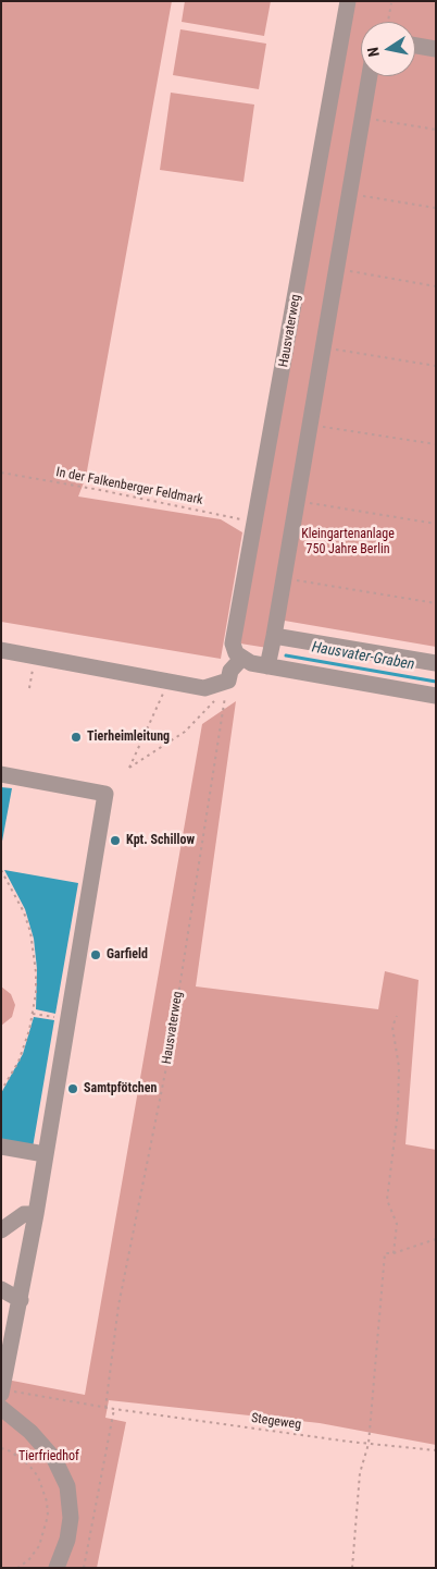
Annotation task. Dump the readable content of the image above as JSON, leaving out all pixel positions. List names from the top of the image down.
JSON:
{
  "streets": {
    "street": ["Hausvaterweg"],
    "path": ["In der Falkenberger Feldmark", "Stegeweg"]
  },
  "crossings": [
    ["Hausvaterweg", "In der Falkenberger Feldmark"],
    ["Hausvaterweg", "Stegeweg"]
  ],
  "water": ["Hausvater-Graben"],
  "parks": ["Kleingartenanlage 750 Jahre Berlin", "Tierfriedhof"],
  "places": [
    "Tierheimleitung",
    "Kpt. Schillow",
    "Garfield",
    "Samtpfötchen"
  ],
  "north": "left"
}
